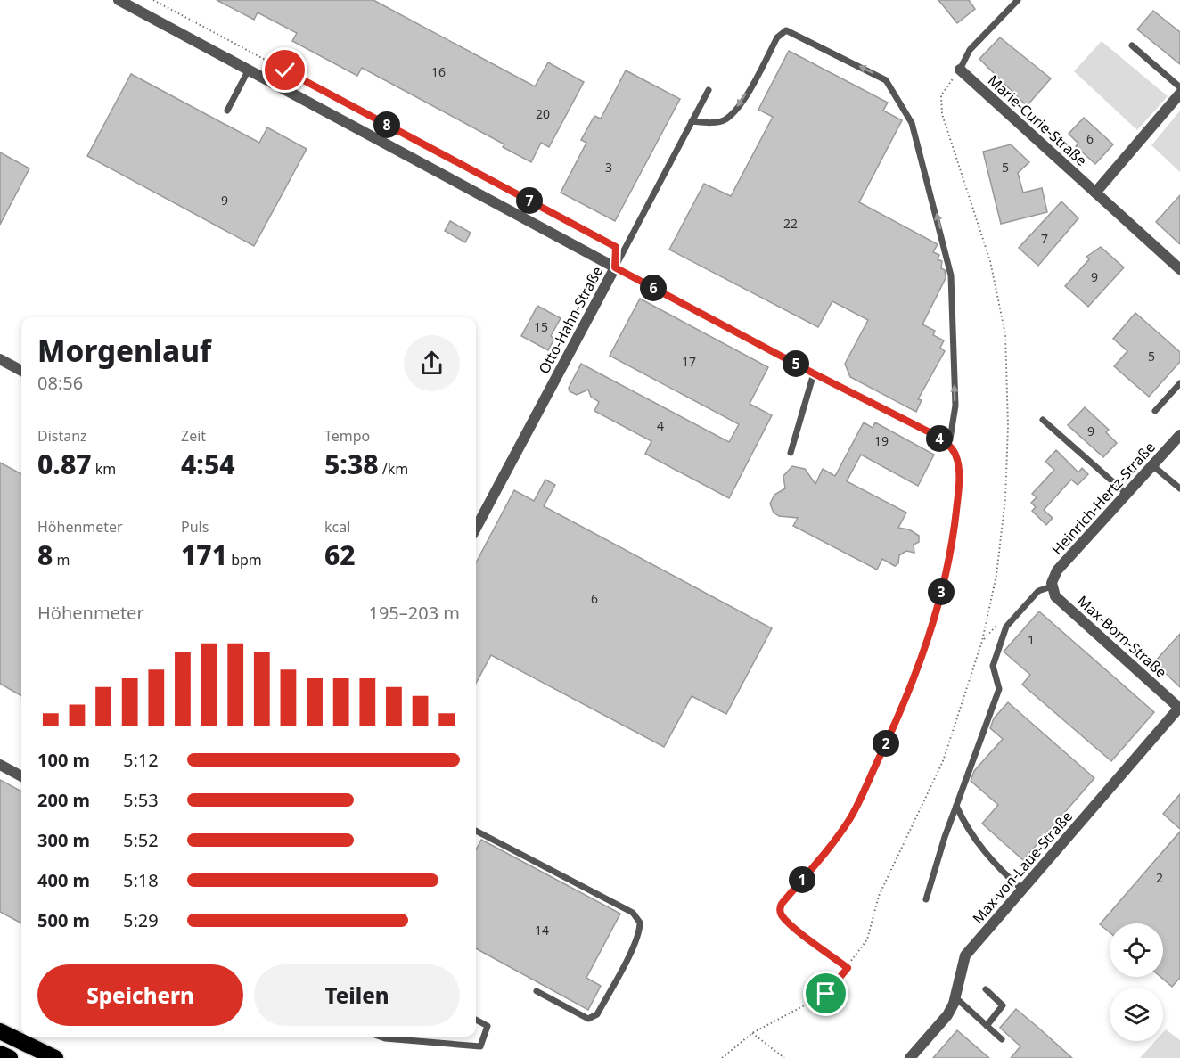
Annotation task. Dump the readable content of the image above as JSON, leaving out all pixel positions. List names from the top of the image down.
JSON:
{
  "streets": {
    "street": [
      "Marie-Curie-Straße",
      "Otto-Hahn-Straße",
      "Heinrich-Hertz-Straße",
      "Max-Born-Straße",
      "Max-von-Laue-Straße"
    ]
  },
  "crossings": [
    ["Heinrich-Hertz-Straße", "Max-Born-Straße"],
    ["Max-Born-Straße", "Max-von-Laue-Straße"]
  ],
  "house_numbers": [
    "16",
    "20",
    "6",
    "3",
    "5",
    "9",
    "22",
    "7",
    "9",
    "15",
    "5",
    "17",
    "4",
    "9",
    "19",
    "6",
    "1",
    "2",
    "14"
  ],
  "page": {
    "pins": [
      "8",
      "7",
      "6",
      "5",
      "4",
      "3",
      "2",
      "1"
    ],
    "heading": ["Morgenlauf", "08:56"],
    "stats": [
      ["Distanz", "0.87 km"],
      ["Zeit", "4:54"],
      ["Tempo", "5:38 /km"],
      ["Höhenmeter", "8 m"],
      ["Puls", "171 bpm"],
      ["kcal", "62"]
    ],
    "chart": ["Höhenmeter", "195–203 m"],
    "list": [
      {
        "name": "100 m",
        "note": "5:12"
      },
      {
        "name": "200 m",
        "note": "5:53"
      },
      {
        "name": "300 m",
        "note": "5:52"
      },
      {
        "name": "400 m",
        "note": "5:18"
      },
      {
        "name": "500 m",
        "note": "5:29"
      }
    ],
    "buttons": ["Speichern", "Teilen"]
  }
}
